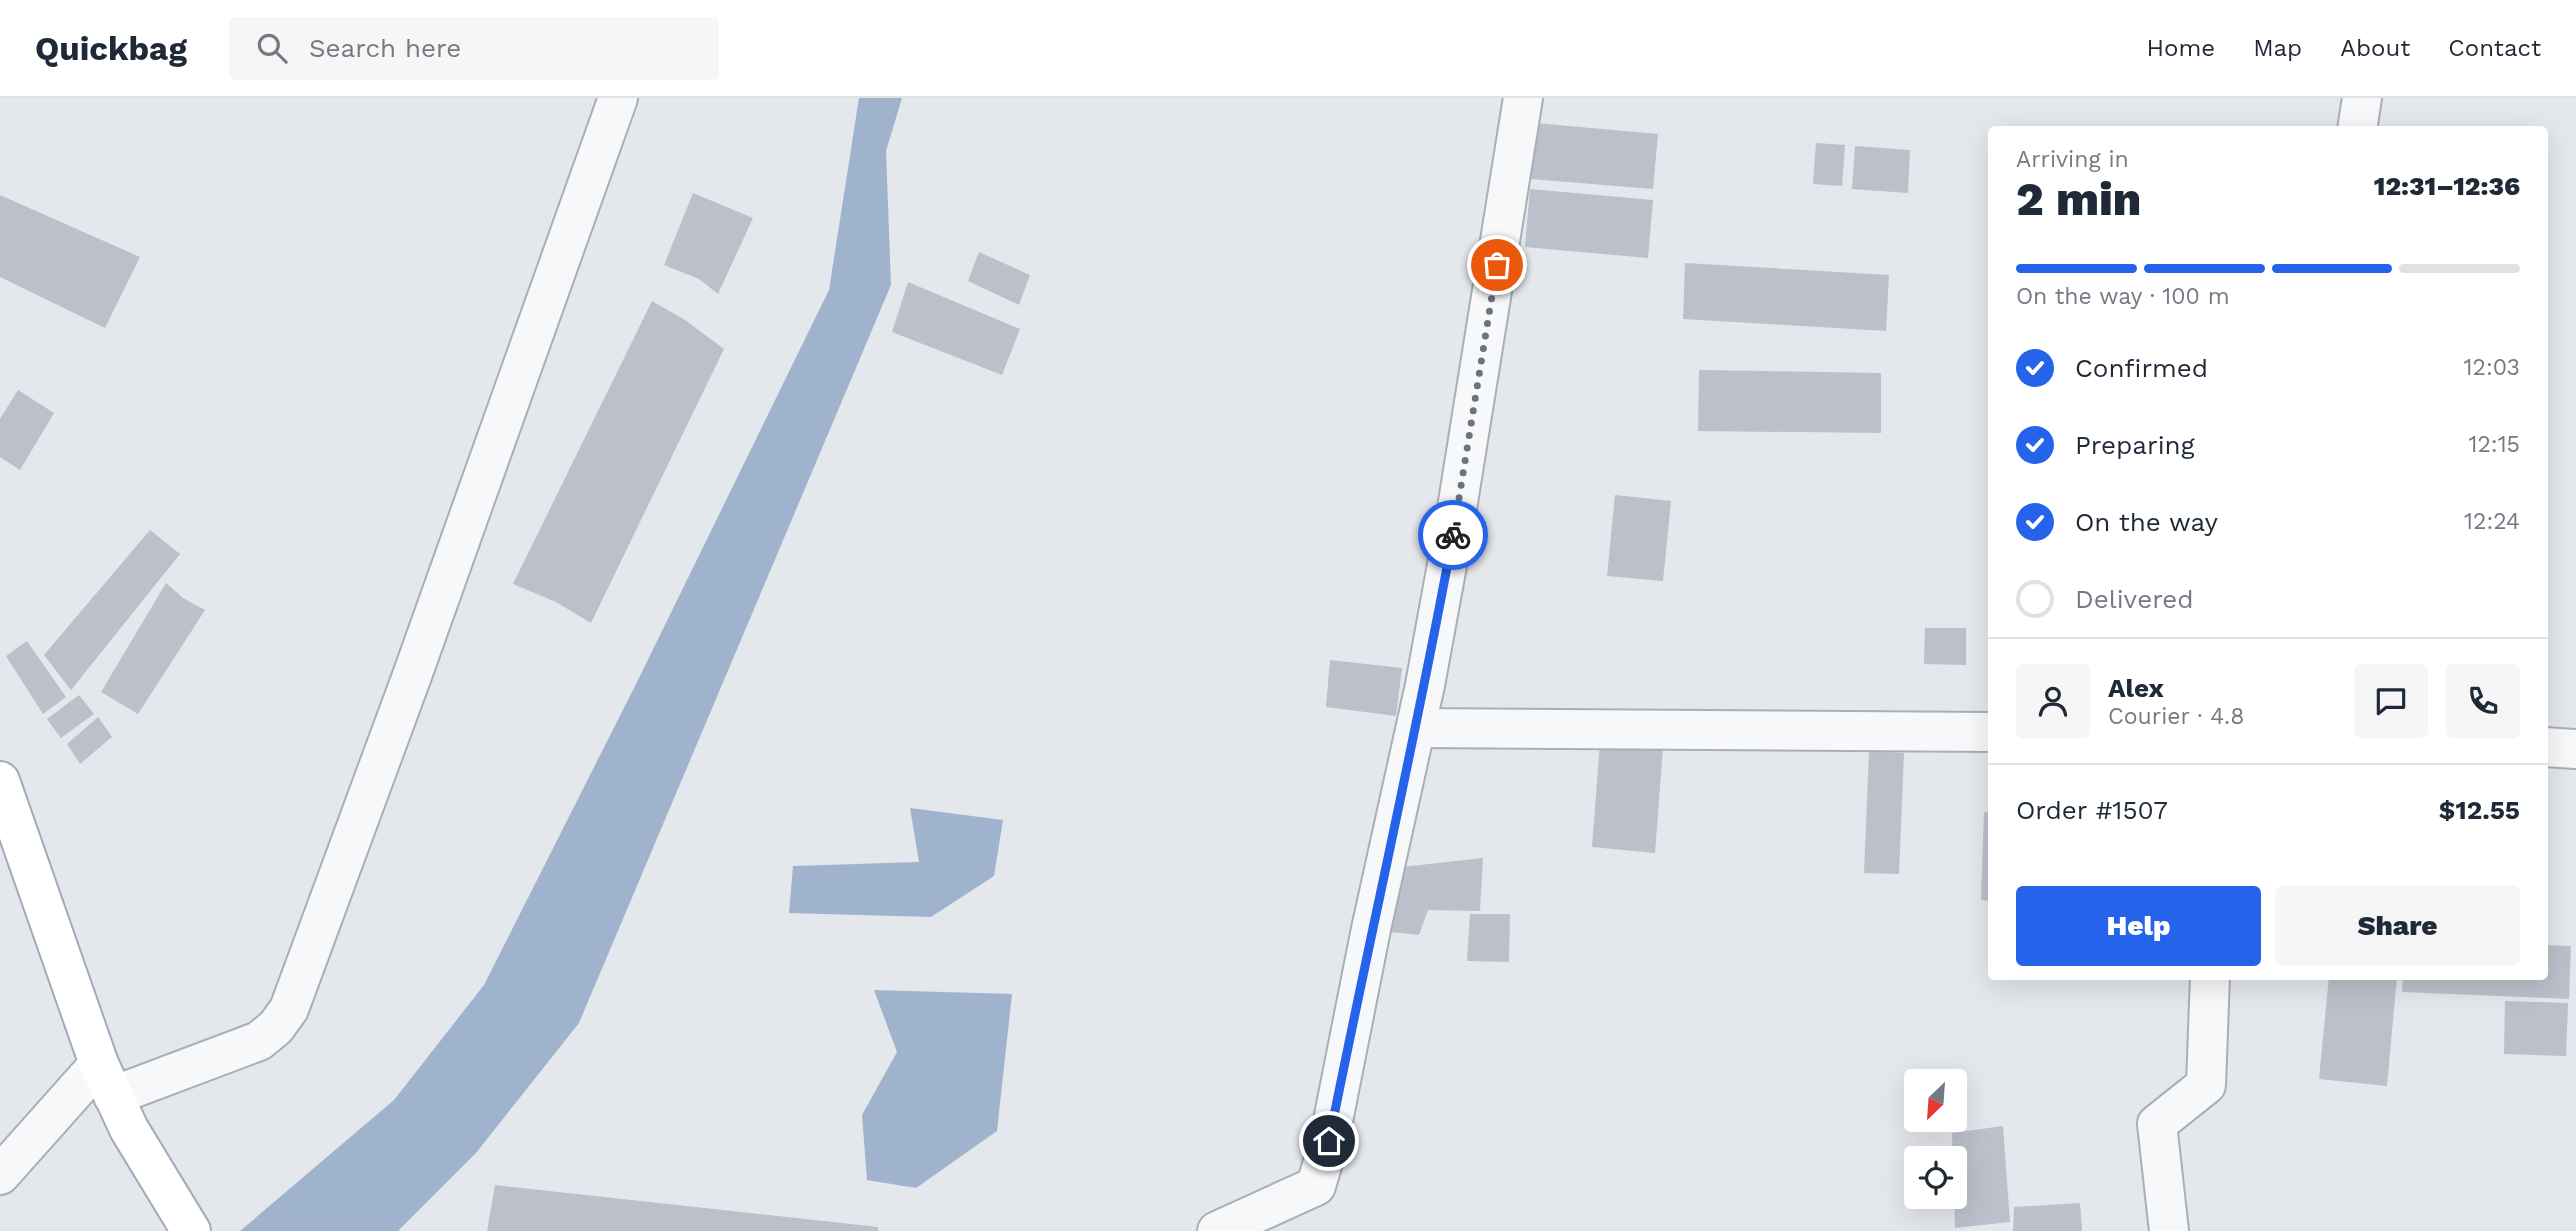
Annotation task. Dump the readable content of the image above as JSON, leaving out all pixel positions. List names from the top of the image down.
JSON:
{
  "north": "bottom left",
  "page": {
    "header": "Quickbag",
    "search": "Search here",
    "nav": [
      "Home",
      "Map",
      "About",
      "Contact"
    ],
    "heading": ["2 min", "Arriving in", "12:31–12:36"],
    "panel": [
      "Alex",
      "Courier · 4.8",
      "Order #1507",
      "$12.55"
    ],
    "bar": "On the way · 100 m",
    "list": [
      ["Confirmed", "12:03"],
      ["Preparing", "12:15"],
      ["On the way", "12:24"],
      "Delivered"
    ],
    "buttons": ["Help", "Share"]
  }
}
